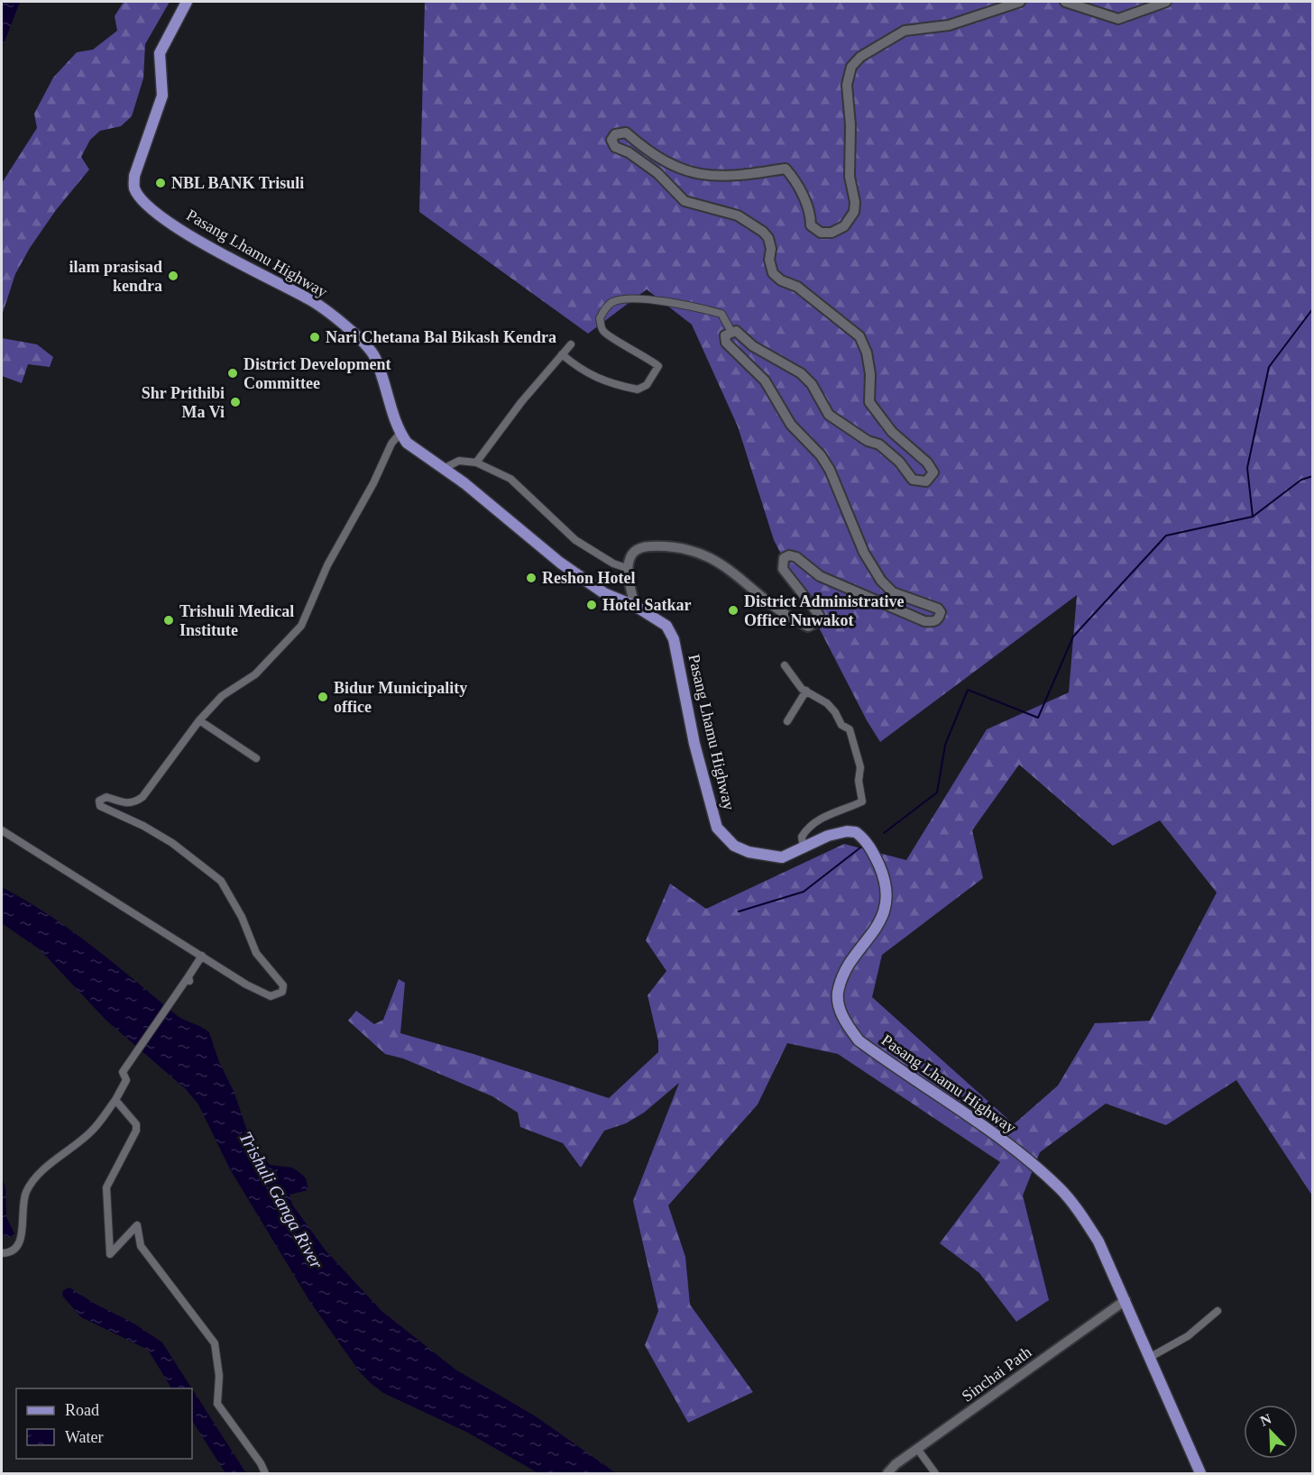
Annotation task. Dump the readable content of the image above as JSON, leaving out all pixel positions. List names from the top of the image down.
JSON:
{
  "streets": {
    "main road": ["Pasang Lhamu Highway"],
    "street": ["Sinchai Path"]
  },
  "crossings": [
    ["Pasang Lhamu Highway", "Sinchai Path"]
  ],
  "water": ["Trishuli Ganga River"],
  "places": [
    "NBL BANK Trisuli",
    "ilam prasisad kendra",
    "Nari Chetana Bal Bikash Kendra",
    "District Development Committee",
    "Shr Prithibi Ma Vi",
    "Reshon Hotel",
    "Hotel Satkar",
    "District Administrative Office Nuwakot",
    "Trishuli Medical Institute",
    "Bidur Municipality office"
  ],
  "legend": ["Road", "Water"],
  "north": "top left"
}
